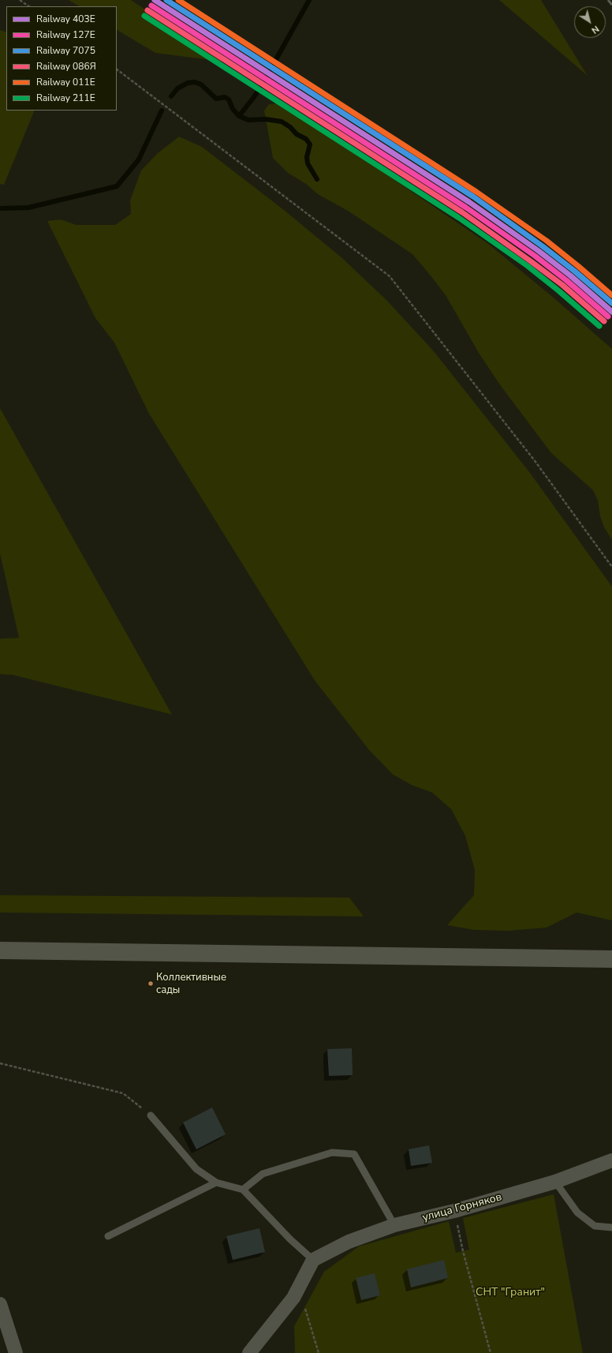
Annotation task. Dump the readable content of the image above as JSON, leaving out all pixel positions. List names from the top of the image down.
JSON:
{
  "streets": {
    "street": ["улица Горняков"]
  },
  "parks": ["СНТ \"Гранит\""],
  "places": ["Коллективные сады"],
  "lines": [
    "rail line 403Е",
    "rail line 7075",
    "rail line 011Е",
    "rail line 127Е",
    "rail line 086Я",
    "rail line 211Е"
  ],
  "legend": [
    "Railway 403Е",
    "Railway 127Е",
    "Railway 7075",
    "Railway 086Я",
    "Railway 011Е",
    "Railway 211Е"
  ],
  "north": "bottom right"
}
